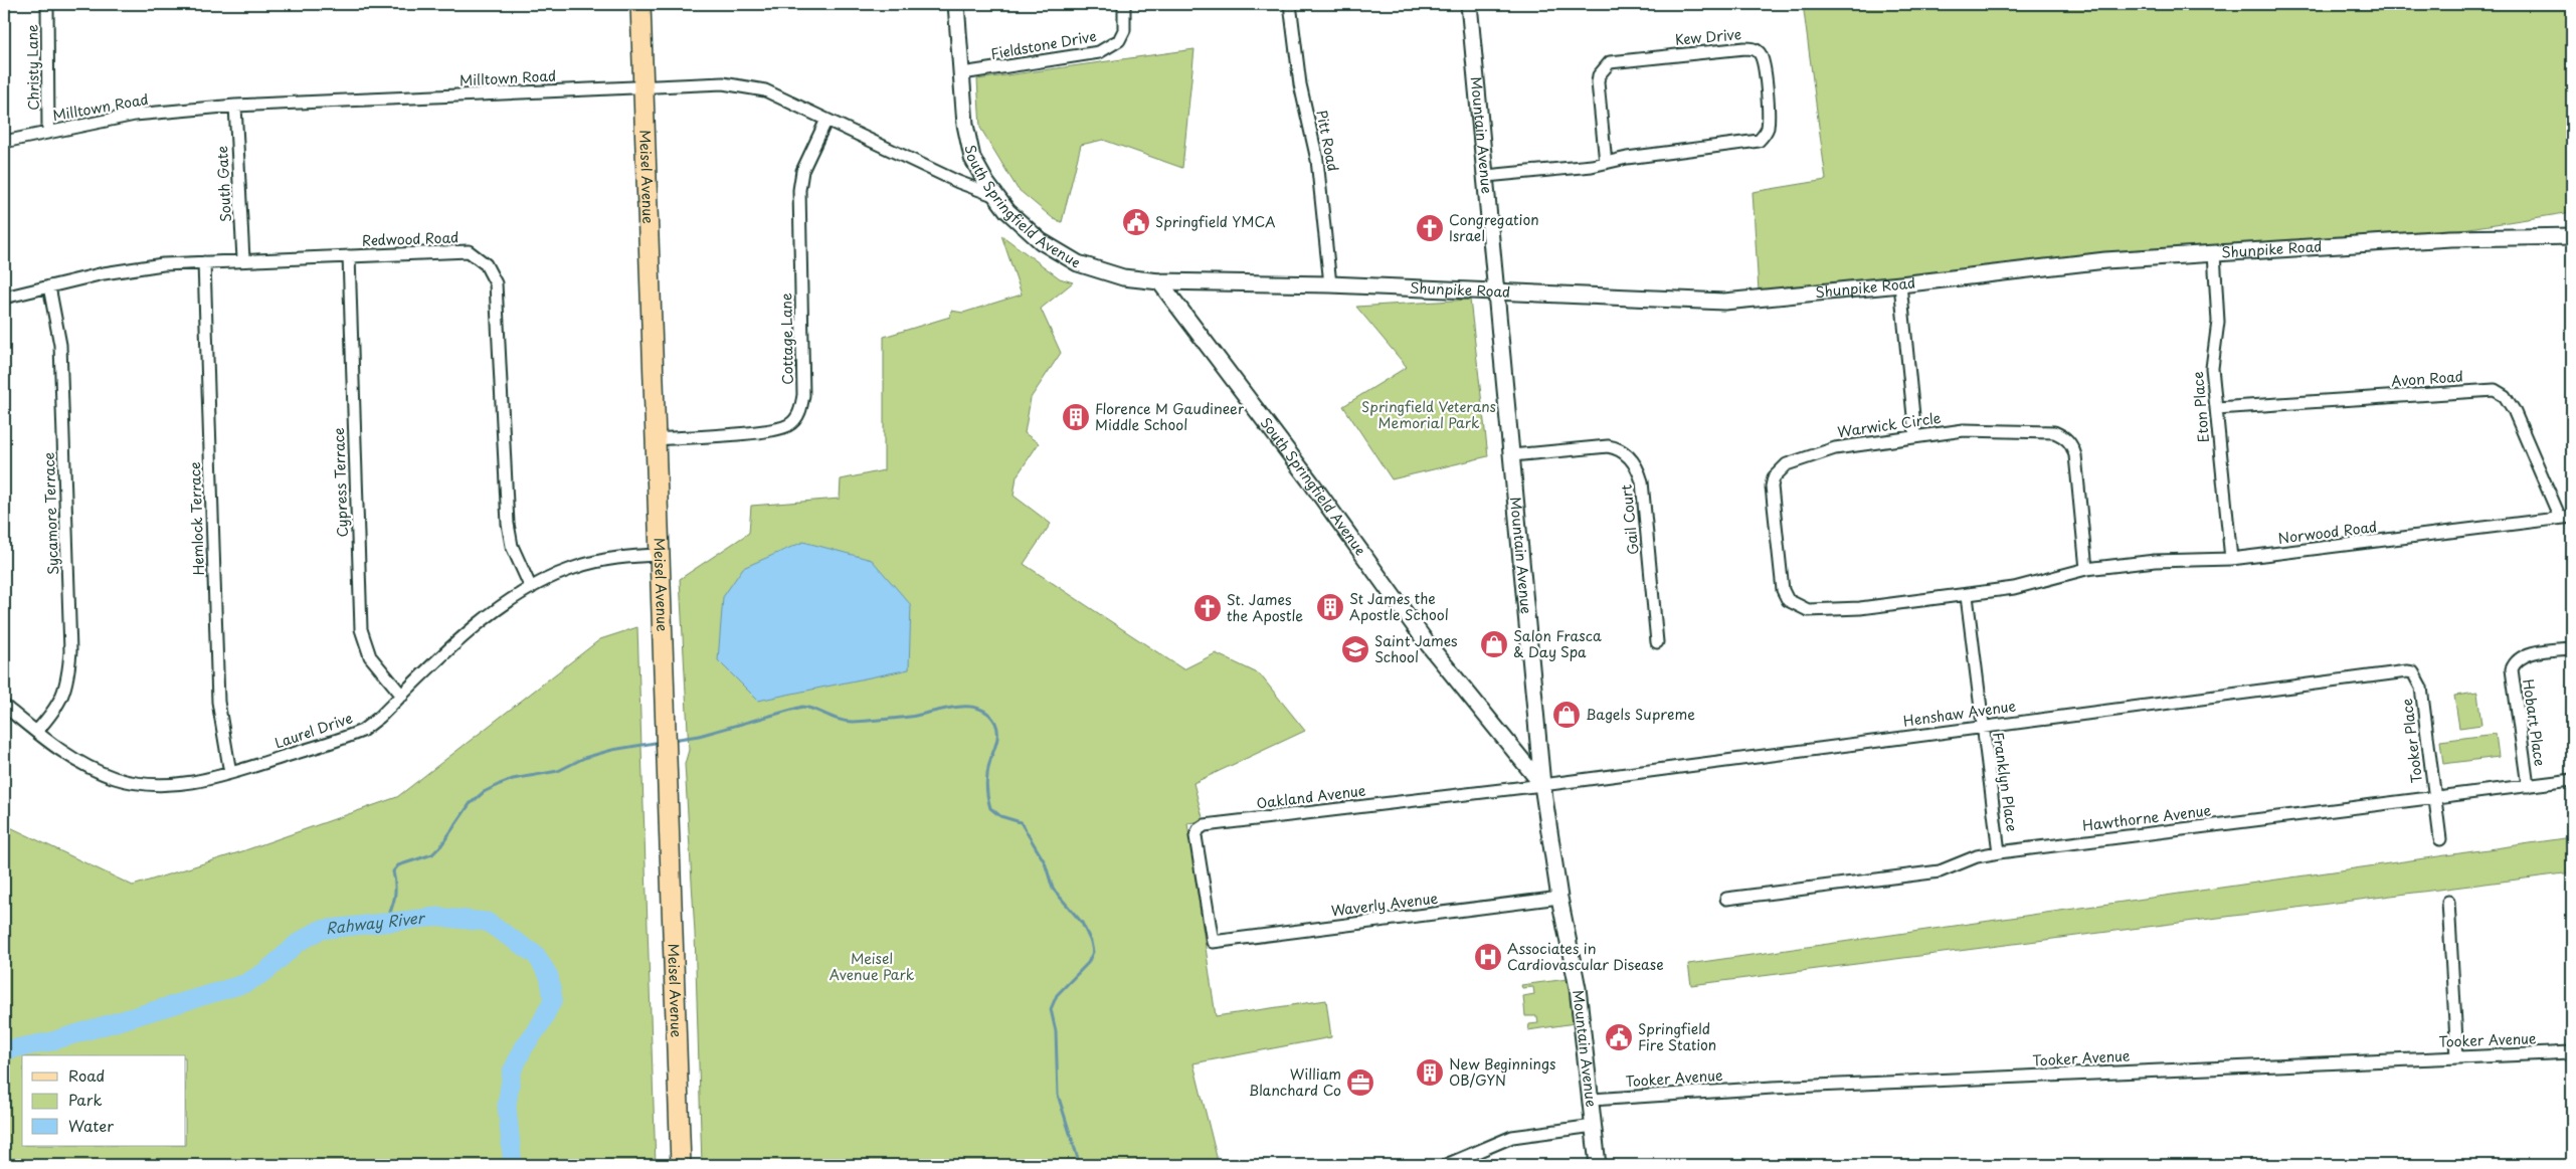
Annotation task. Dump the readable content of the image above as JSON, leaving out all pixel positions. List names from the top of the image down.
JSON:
{
  "streets": {
    "main road": ["Meisel Avenue"],
    "street": [
      "Kew Drive",
      "Fieldstone Drive",
      "Christy Lane",
      "Milltown Road",
      "Mountain Avenue",
      "Pitt Road",
      "South Gate",
      "South Springfield Avenue",
      "Redwood Road",
      "Shunpike Road",
      "Cottage Lane",
      "Avon Road",
      "Eton Place",
      "Warwick Circle",
      "Cypress Terrace",
      "Sycamore Terrace",
      "Hemlock Terrace",
      "Gail Court",
      "Norwood Road",
      "Henshaw Avenue",
      "Hobart Place",
      "Laurel Drive",
      "Tooker Place",
      "Franklyn Place",
      "Oakland Avenue",
      "Hawthorne Avenue",
      "Waverly Avenue",
      "Tooker Avenue"
    ]
  },
  "crossings": [
    ["Kew Drive", "Mountain Avenue"],
    ["Fieldstone Drive", "South Springfield Avenue"],
    ["Christy Lane", "Milltown Road"],
    ["Milltown Road", "Meisel Avenue"],
    ["Milltown Road", "South Gate"],
    ["Milltown Road", "South Springfield Avenue"],
    ["Milltown Road", "Cottage Lane"],
    ["Mountain Avenue", "South Springfield Avenue"],
    ["Mountain Avenue", "Shunpike Road"],
    ["Mountain Avenue", "Gail Court"],
    ["Mountain Avenue", "Henshaw Avenue"],
    ["Mountain Avenue", "Oakland Avenue"],
    ["Mountain Avenue", "Waverly Avenue"],
    ["Mountain Avenue", "Tooker Avenue"],
    ["Pitt Road", "Shunpike Road"],
    ["Meisel Avenue", "Cottage Lane"],
    ["Meisel Avenue", "Laurel Drive"],
    ["South Gate", "Redwood Road"],
    ["South Springfield Avenue", "Shunpike Road"],
    ["South Springfield Avenue", "Henshaw Avenue"],
    ["South Springfield Avenue", "Oakland Avenue"],
    ["Redwood Road", "Cypress Terrace"],
    ["Redwood Road", "Sycamore Terrace"],
    ["Redwood Road", "Hemlock Terrace"],
    ["Redwood Road", "Laurel Drive"],
    ["Shunpike Road", "Eton Place"],
    ["Avon Road", "Eton Place"],
    ["Avon Road", "Norwood Road"],
    ["Eton Place", "Norwood Road"],
    ["Warwick Circle", "Norwood Road"],
    ["Warwick Circle", "Franklyn Place"],
    ["Cypress Terrace", "Laurel Drive"],
    ["Sycamore Terrace", "Laurel Drive"],
    ["Hemlock Terrace", "Laurel Drive"],
    ["Henshaw Avenue", "Tooker Place"],
    ["Henshaw Avenue", "Franklyn Place"],
    ["Henshaw Avenue", "Oakland Avenue"],
    ["Hobart Place", "Hawthorne Avenue"],
    ["Tooker Place", "Hawthorne Avenue"],
    ["Franklyn Place", "Hawthorne Avenue"],
    ["Oakland Avenue", "Waverly Avenue"]
  ],
  "water": ["Rahway River"],
  "parks": ["Springfield Veterans Memorial Park", "Meisel Avenue Park"],
  "places": {
    "public building": ["Springfield YMCA", "Springfield Fire Station"],
    "church": ["Congregation Israel", "St. James the Apostle"],
    "building": ["Florence M Gaudineer Middle School", "St James the Apostle School", "New Beginnings OB/GYN"],
    "shop": ["Salon Frasca & Day Spa", "Bagels Supreme"],
    "school or university": ["Saint James School"],
    "hospital": ["Associates in Cardiovascular Disease"],
    "office": ["William Blanchard Co"]
  },
  "legend": ["Road", "Park", "Water"]
}
